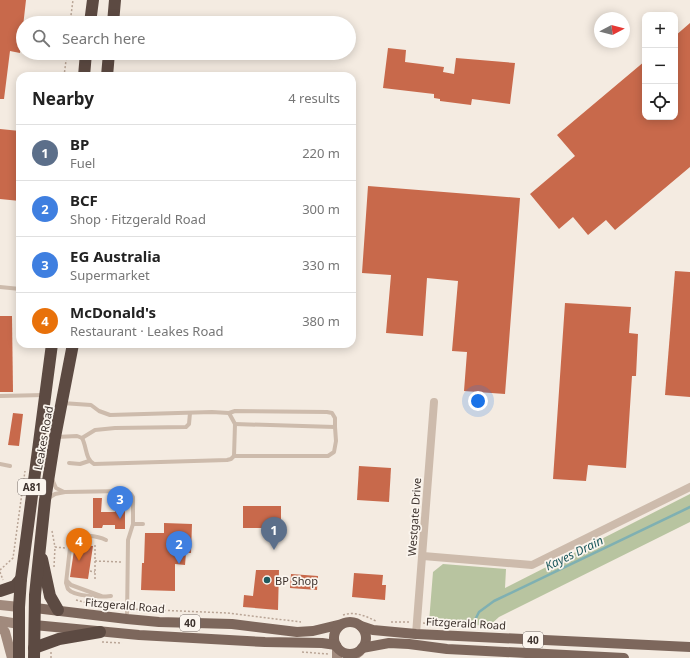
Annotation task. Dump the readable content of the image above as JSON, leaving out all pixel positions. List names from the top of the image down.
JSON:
{
  "streets": {
    "highway": ["Leakes Road", "A81", "Fitzgerald Road"],
    "main road": ["40"],
    "street": ["Westgate Drive"]
  },
  "crossings": [
    ["Leakes Road", "Fitzgerald Road"],
    ["Leakes Road", "40"],
    ["Westgate Drive", "Fitzgerald Road"],
    ["Fitzgerald Road", "40"]
  ],
  "water": ["Kayes Drain"],
  "places": ["BP Shop"],
  "north": "right",
  "page": {
    "map_buttons": ["+", "−"],
    "search": "Search here",
    "heading": ["Nearby", "4 results"],
    "list": [
      {
        "mark": "1",
        "name": "BP",
        "note": "Fuel",
        "value": "220 m"
      },
      {
        "mark": "2",
        "name": "BCF",
        "note": "Shop · Fitzgerald Road",
        "value": "300 m"
      },
      {
        "mark": "3",
        "name": "EG Australia",
        "note": "Supermarket",
        "value": "330 m"
      },
      {
        "mark": "4",
        "name": "McDonald's",
        "note": "Restaurant · Leakes Road",
        "value": "380 m"
      }
    ],
    "pins": [
      "3",
      "1",
      "4",
      "2"
    ]
  }
}
